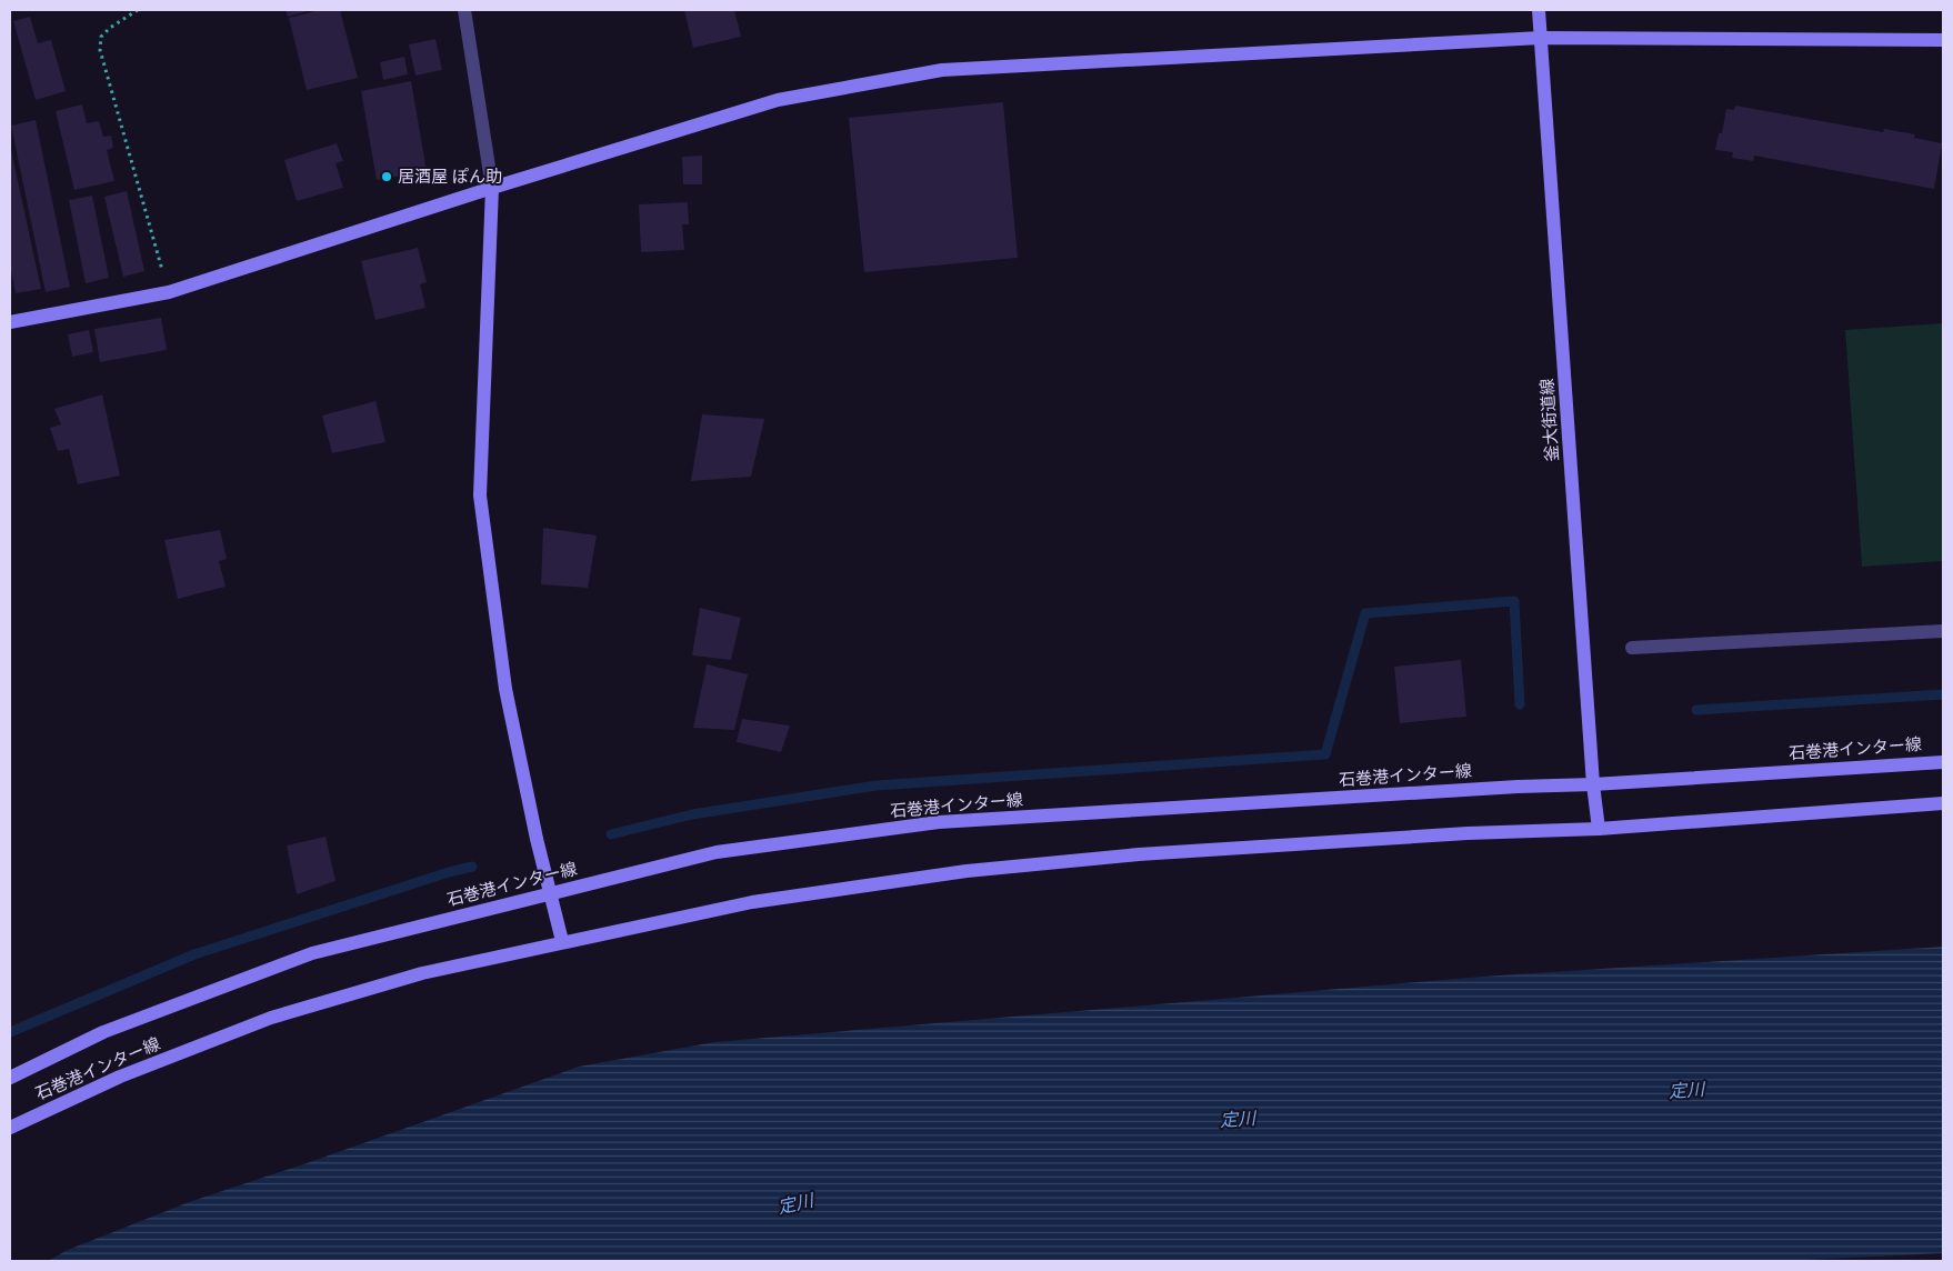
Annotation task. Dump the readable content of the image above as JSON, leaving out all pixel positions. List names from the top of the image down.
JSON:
{
  "streets": {
    "main road": ["釜大街道線", "石巻港インター線"]
  },
  "crossings": [
    ["釜大街道線", "石巻港インター線"]
  ],
  "water": ["定川"],
  "places": ["居酒屋 ぽん助"]
}
